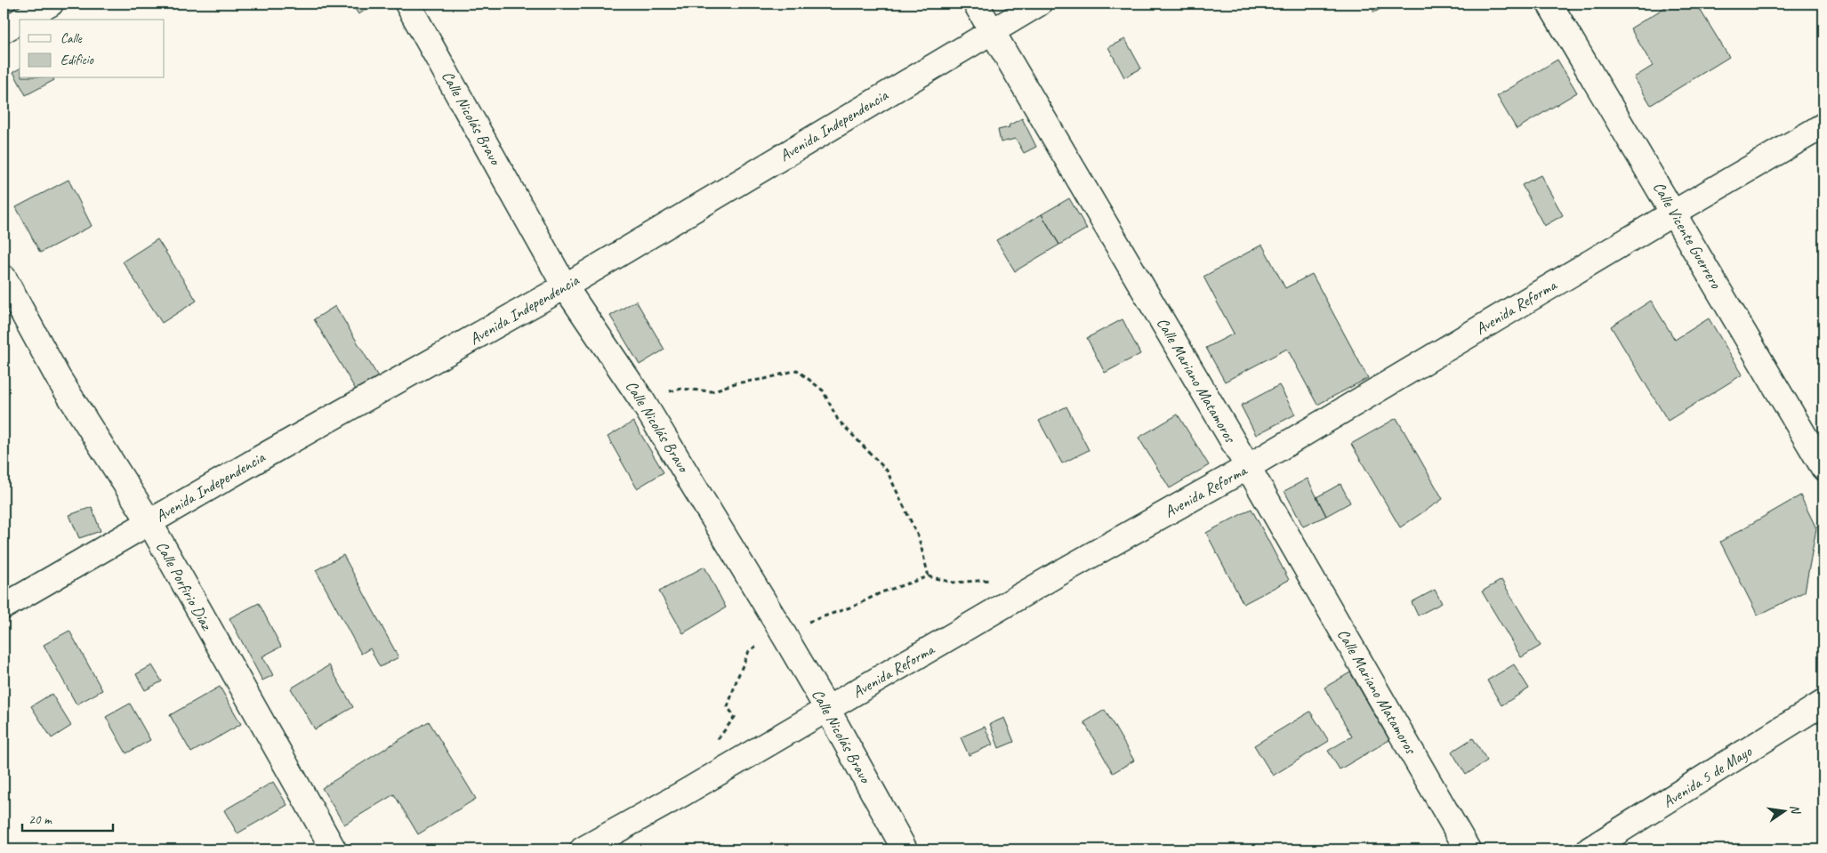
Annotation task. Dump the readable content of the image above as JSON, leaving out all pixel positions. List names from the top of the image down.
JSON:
{
  "streets": {
    "street": [
      "Calle Nicolás Bravo",
      "Avenida Independencia",
      "Calle Vicente Guerrero",
      "Avenida Reforma",
      "Calle Mariano Matamoros",
      "Calle Porfirio Díaz",
      "Avenida 5 de Mayo"
    ]
  },
  "crossings": [
    ["Calle Nicolás Bravo", "Avenida Independencia"],
    ["Calle Nicolás Bravo", "Avenida Reforma"],
    ["Avenida Independencia", "Calle Mariano Matamoros"],
    ["Avenida Independencia", "Calle Porfirio Díaz"],
    ["Calle Vicente Guerrero", "Avenida Reforma"],
    ["Avenida Reforma", "Calle Mariano Matamoros"]
  ],
  "legend": ["Calle", "Edificio"],
  "scale_bar": "20 m",
  "north": "right"
}
